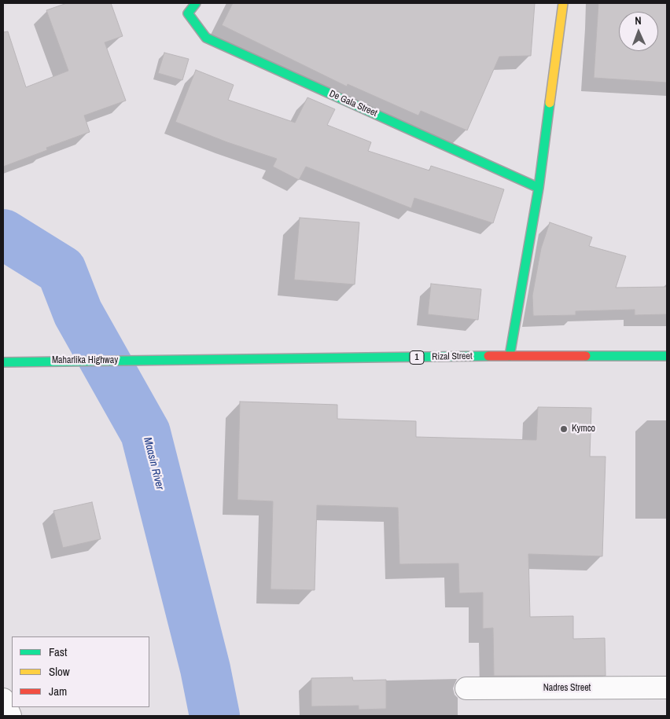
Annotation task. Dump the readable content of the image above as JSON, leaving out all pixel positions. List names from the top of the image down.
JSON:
{
  "streets": {
    "street": [
      "De Gala Street",
      "Rizal Street",
      "1",
      "Maharlika Highway",
      "Nadres Street"
    ]
  },
  "crossings": [
    ["Rizal Street", "Maharlika Highway"]
  ],
  "water": ["Maasin River"],
  "places": ["Kymco"],
  "legend": ["Fast", "Slow", "Jam"],
  "north": "top"
}
